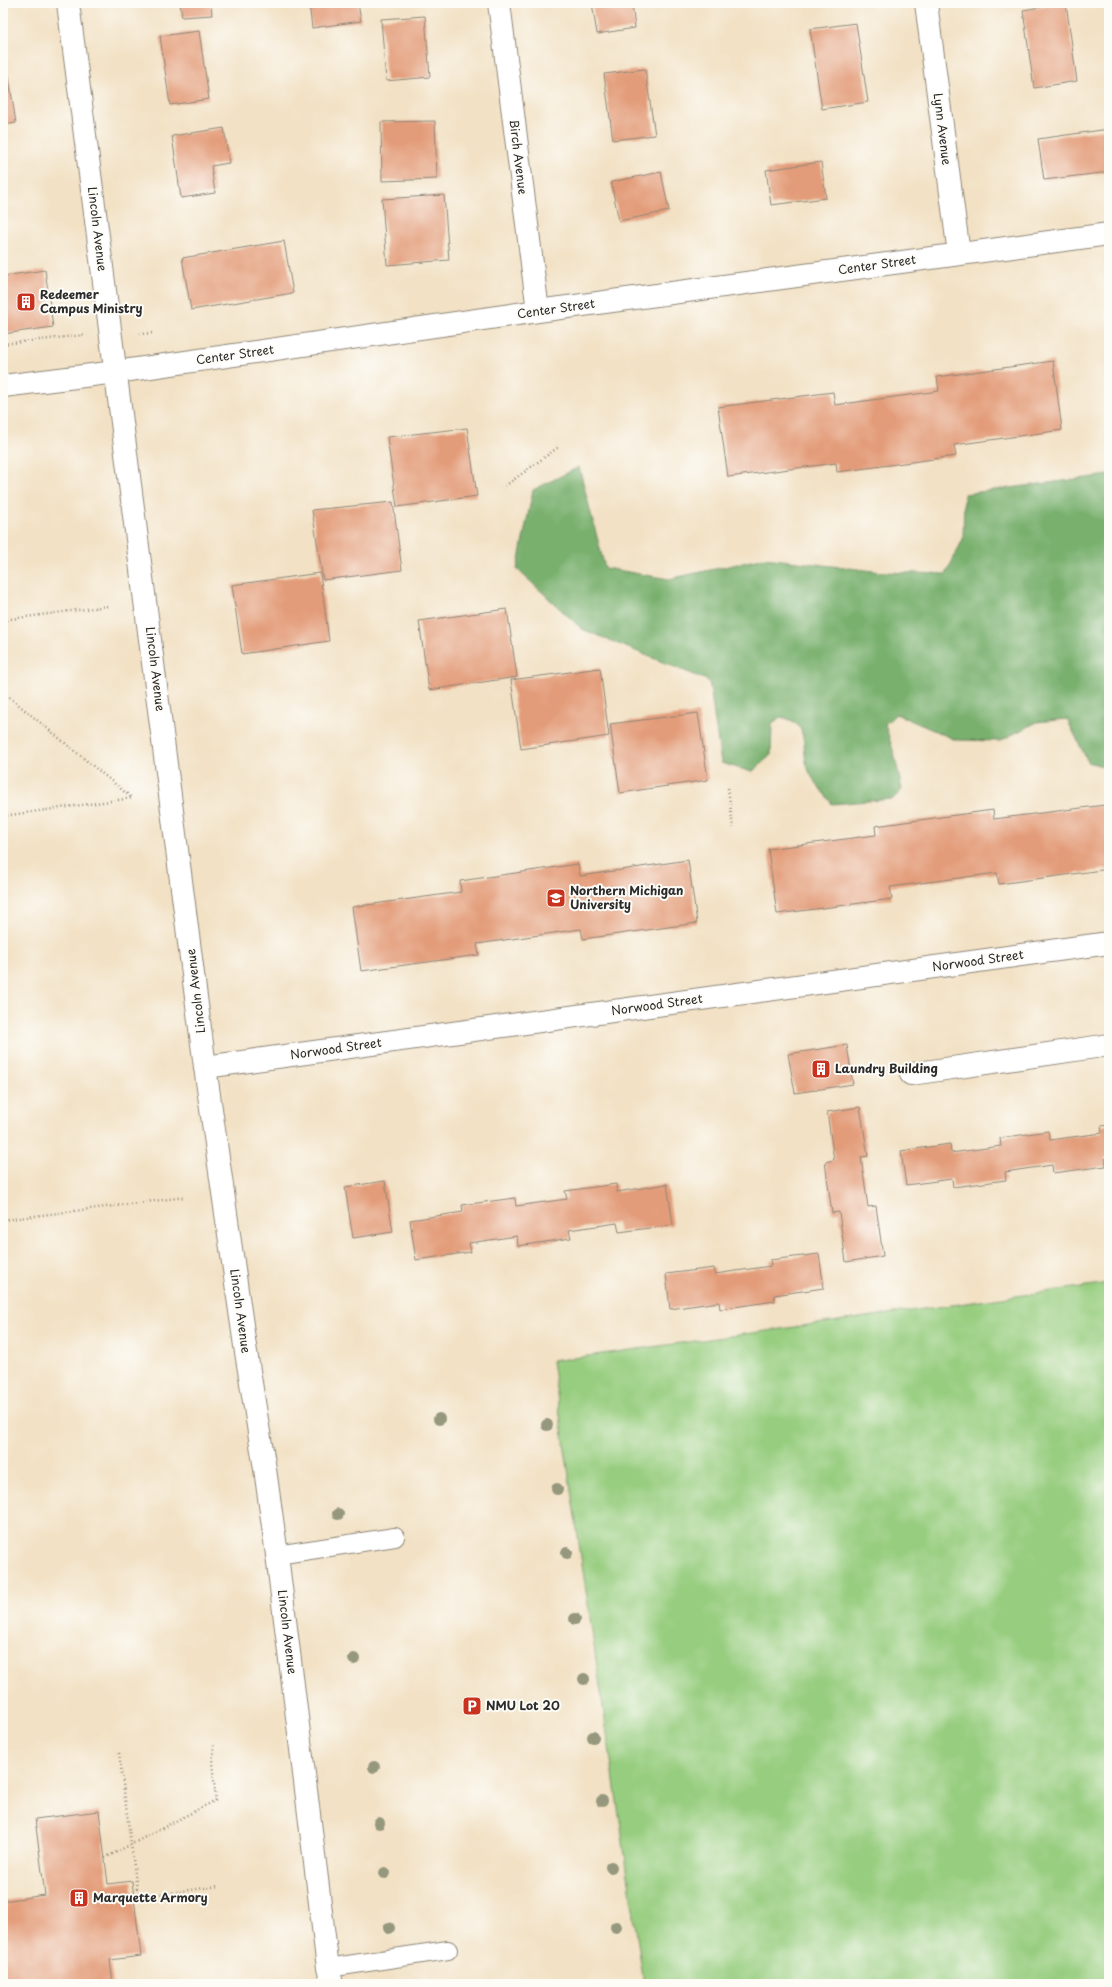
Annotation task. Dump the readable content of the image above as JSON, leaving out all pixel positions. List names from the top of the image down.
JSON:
{
  "streets": {
    "street": [
      "Lynn Avenue",
      "Birch Avenue",
      "Lincoln Avenue",
      "Center Street",
      "Norwood Street"
    ]
  },
  "crossings": [
    ["Lynn Avenue", "Center Street"],
    ["Birch Avenue", "Center Street"],
    ["Lincoln Avenue", "Center Street"],
    ["Lincoln Avenue", "Norwood Street"]
  ],
  "places": {
    "building": ["Redeemer Campus Ministry", "Laundry Building", "Marquette Armory"],
    "school or university": ["Northern Michigan University"],
    "parking": ["NMU Lot 20"]
  }
}
